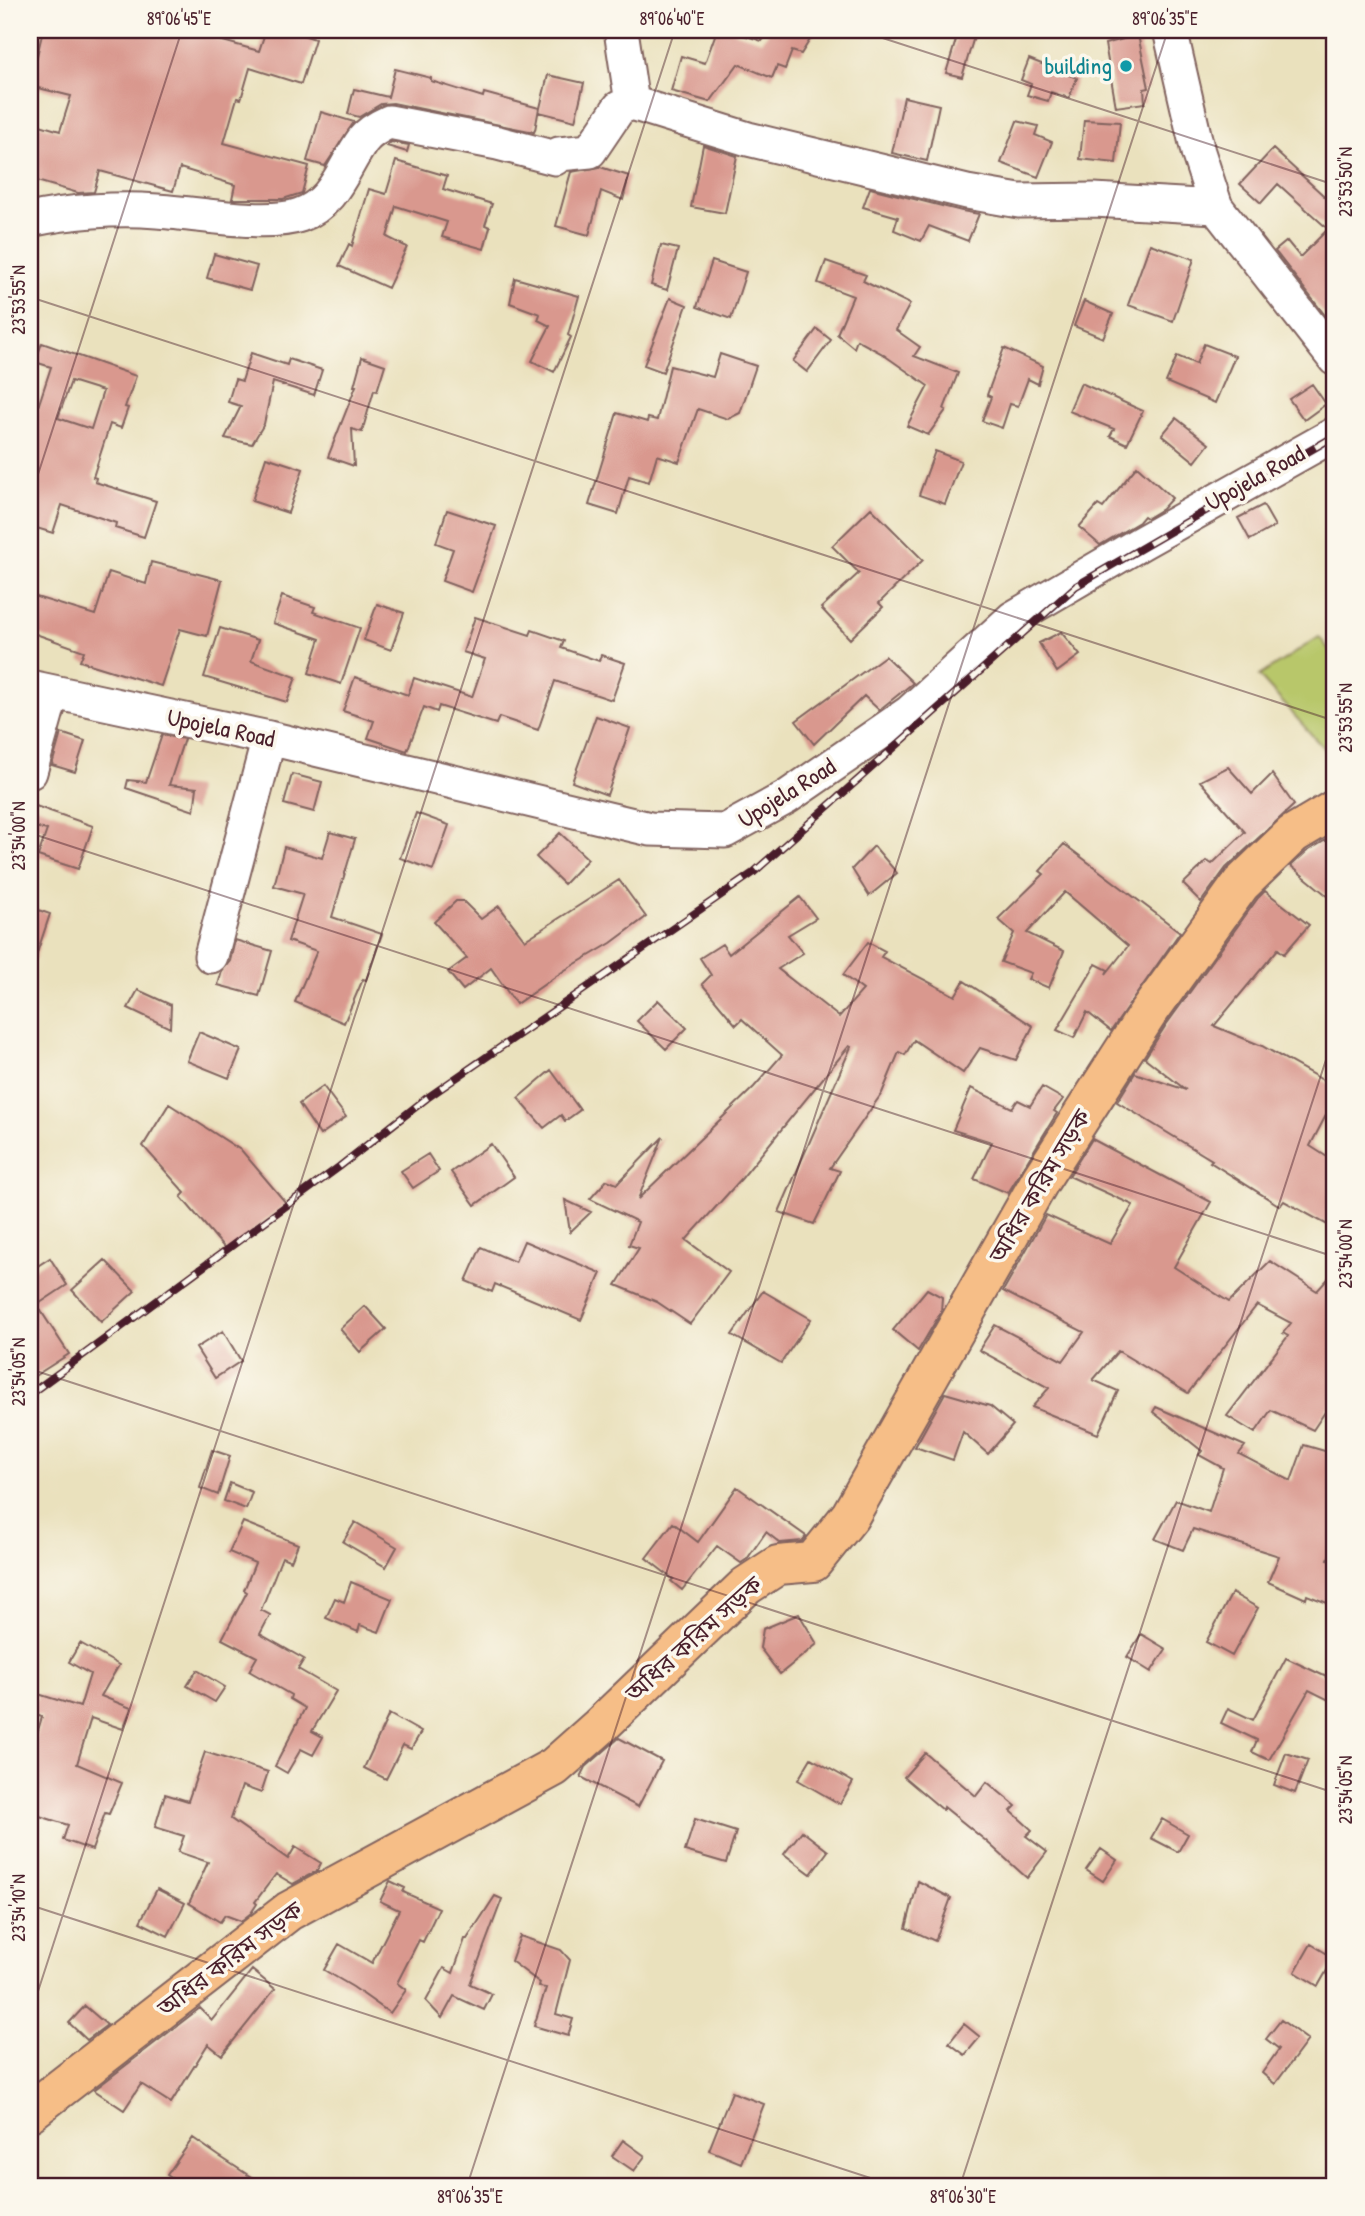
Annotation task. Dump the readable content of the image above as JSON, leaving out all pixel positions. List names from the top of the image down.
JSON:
{
  "streets": {
    "main road": ["অধির করিম সড়ক"],
    "street": ["Upojela Road"]
  },
  "places": ["building"],
  "coordinates": [
    "89°06'45\"E",
    "89°06'40\"E",
    "89°06'35\"E",
    "23°53'50\"N",
    "23°53'55\"N",
    "23°54'00\"N",
    "23°54'05\"N",
    "23°54'10\"N",
    "89°06'30\"E"
  ]
}
